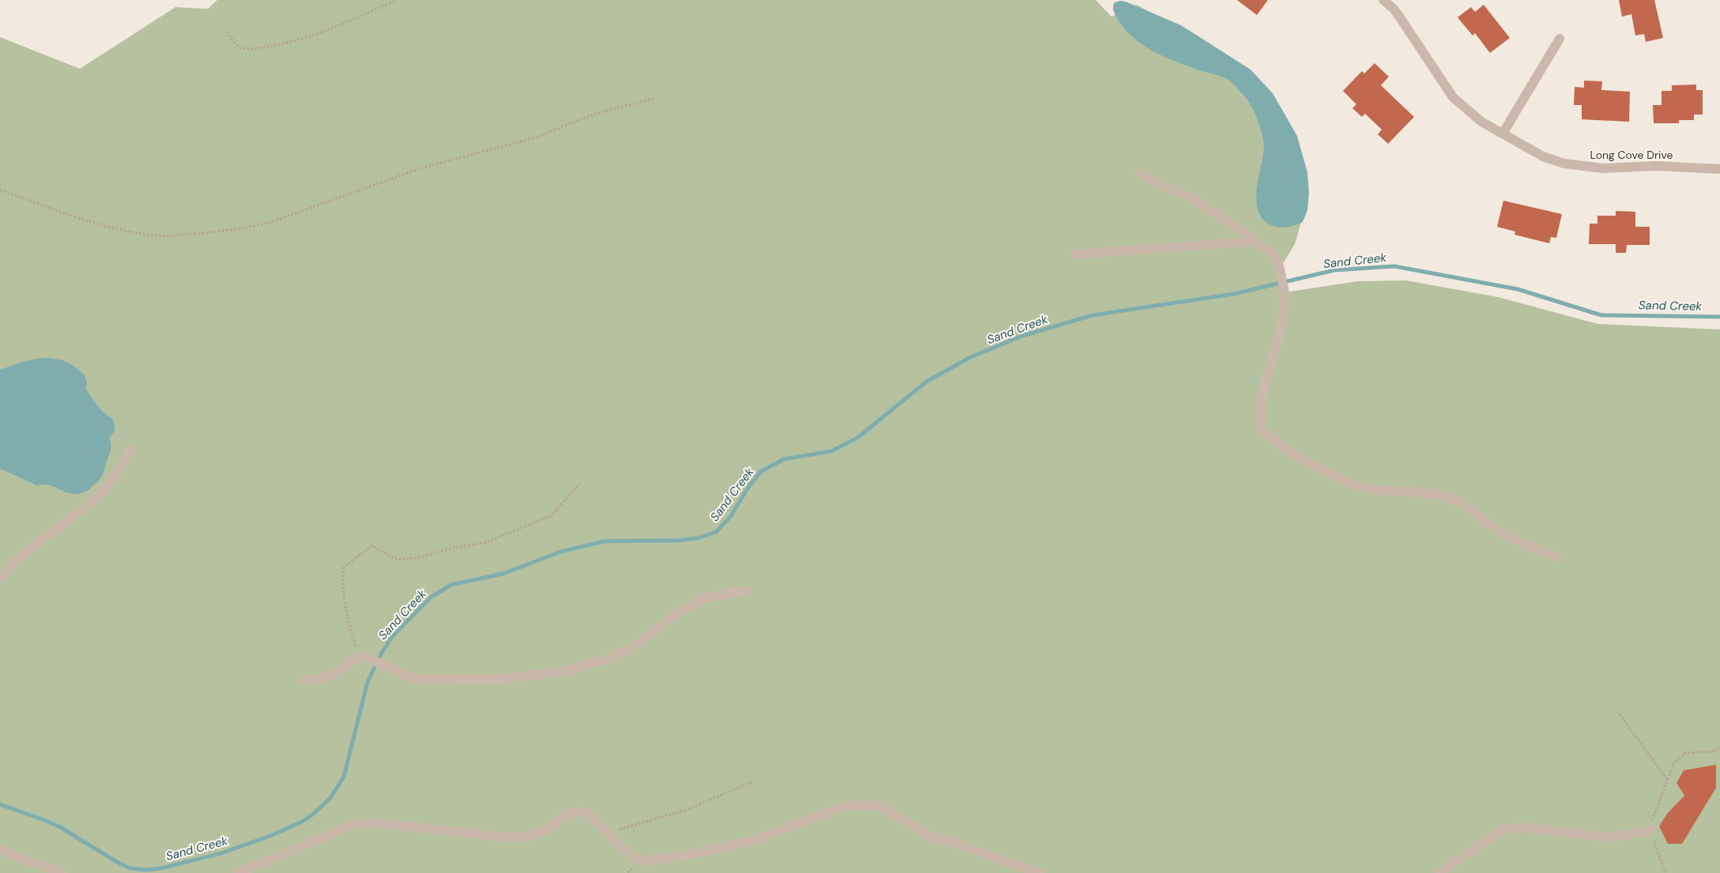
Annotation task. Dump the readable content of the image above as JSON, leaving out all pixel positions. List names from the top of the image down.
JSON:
{
  "streets": {
    "street": ["Long Cove Drive"]
  },
  "water": ["Sand Creek"]
}
